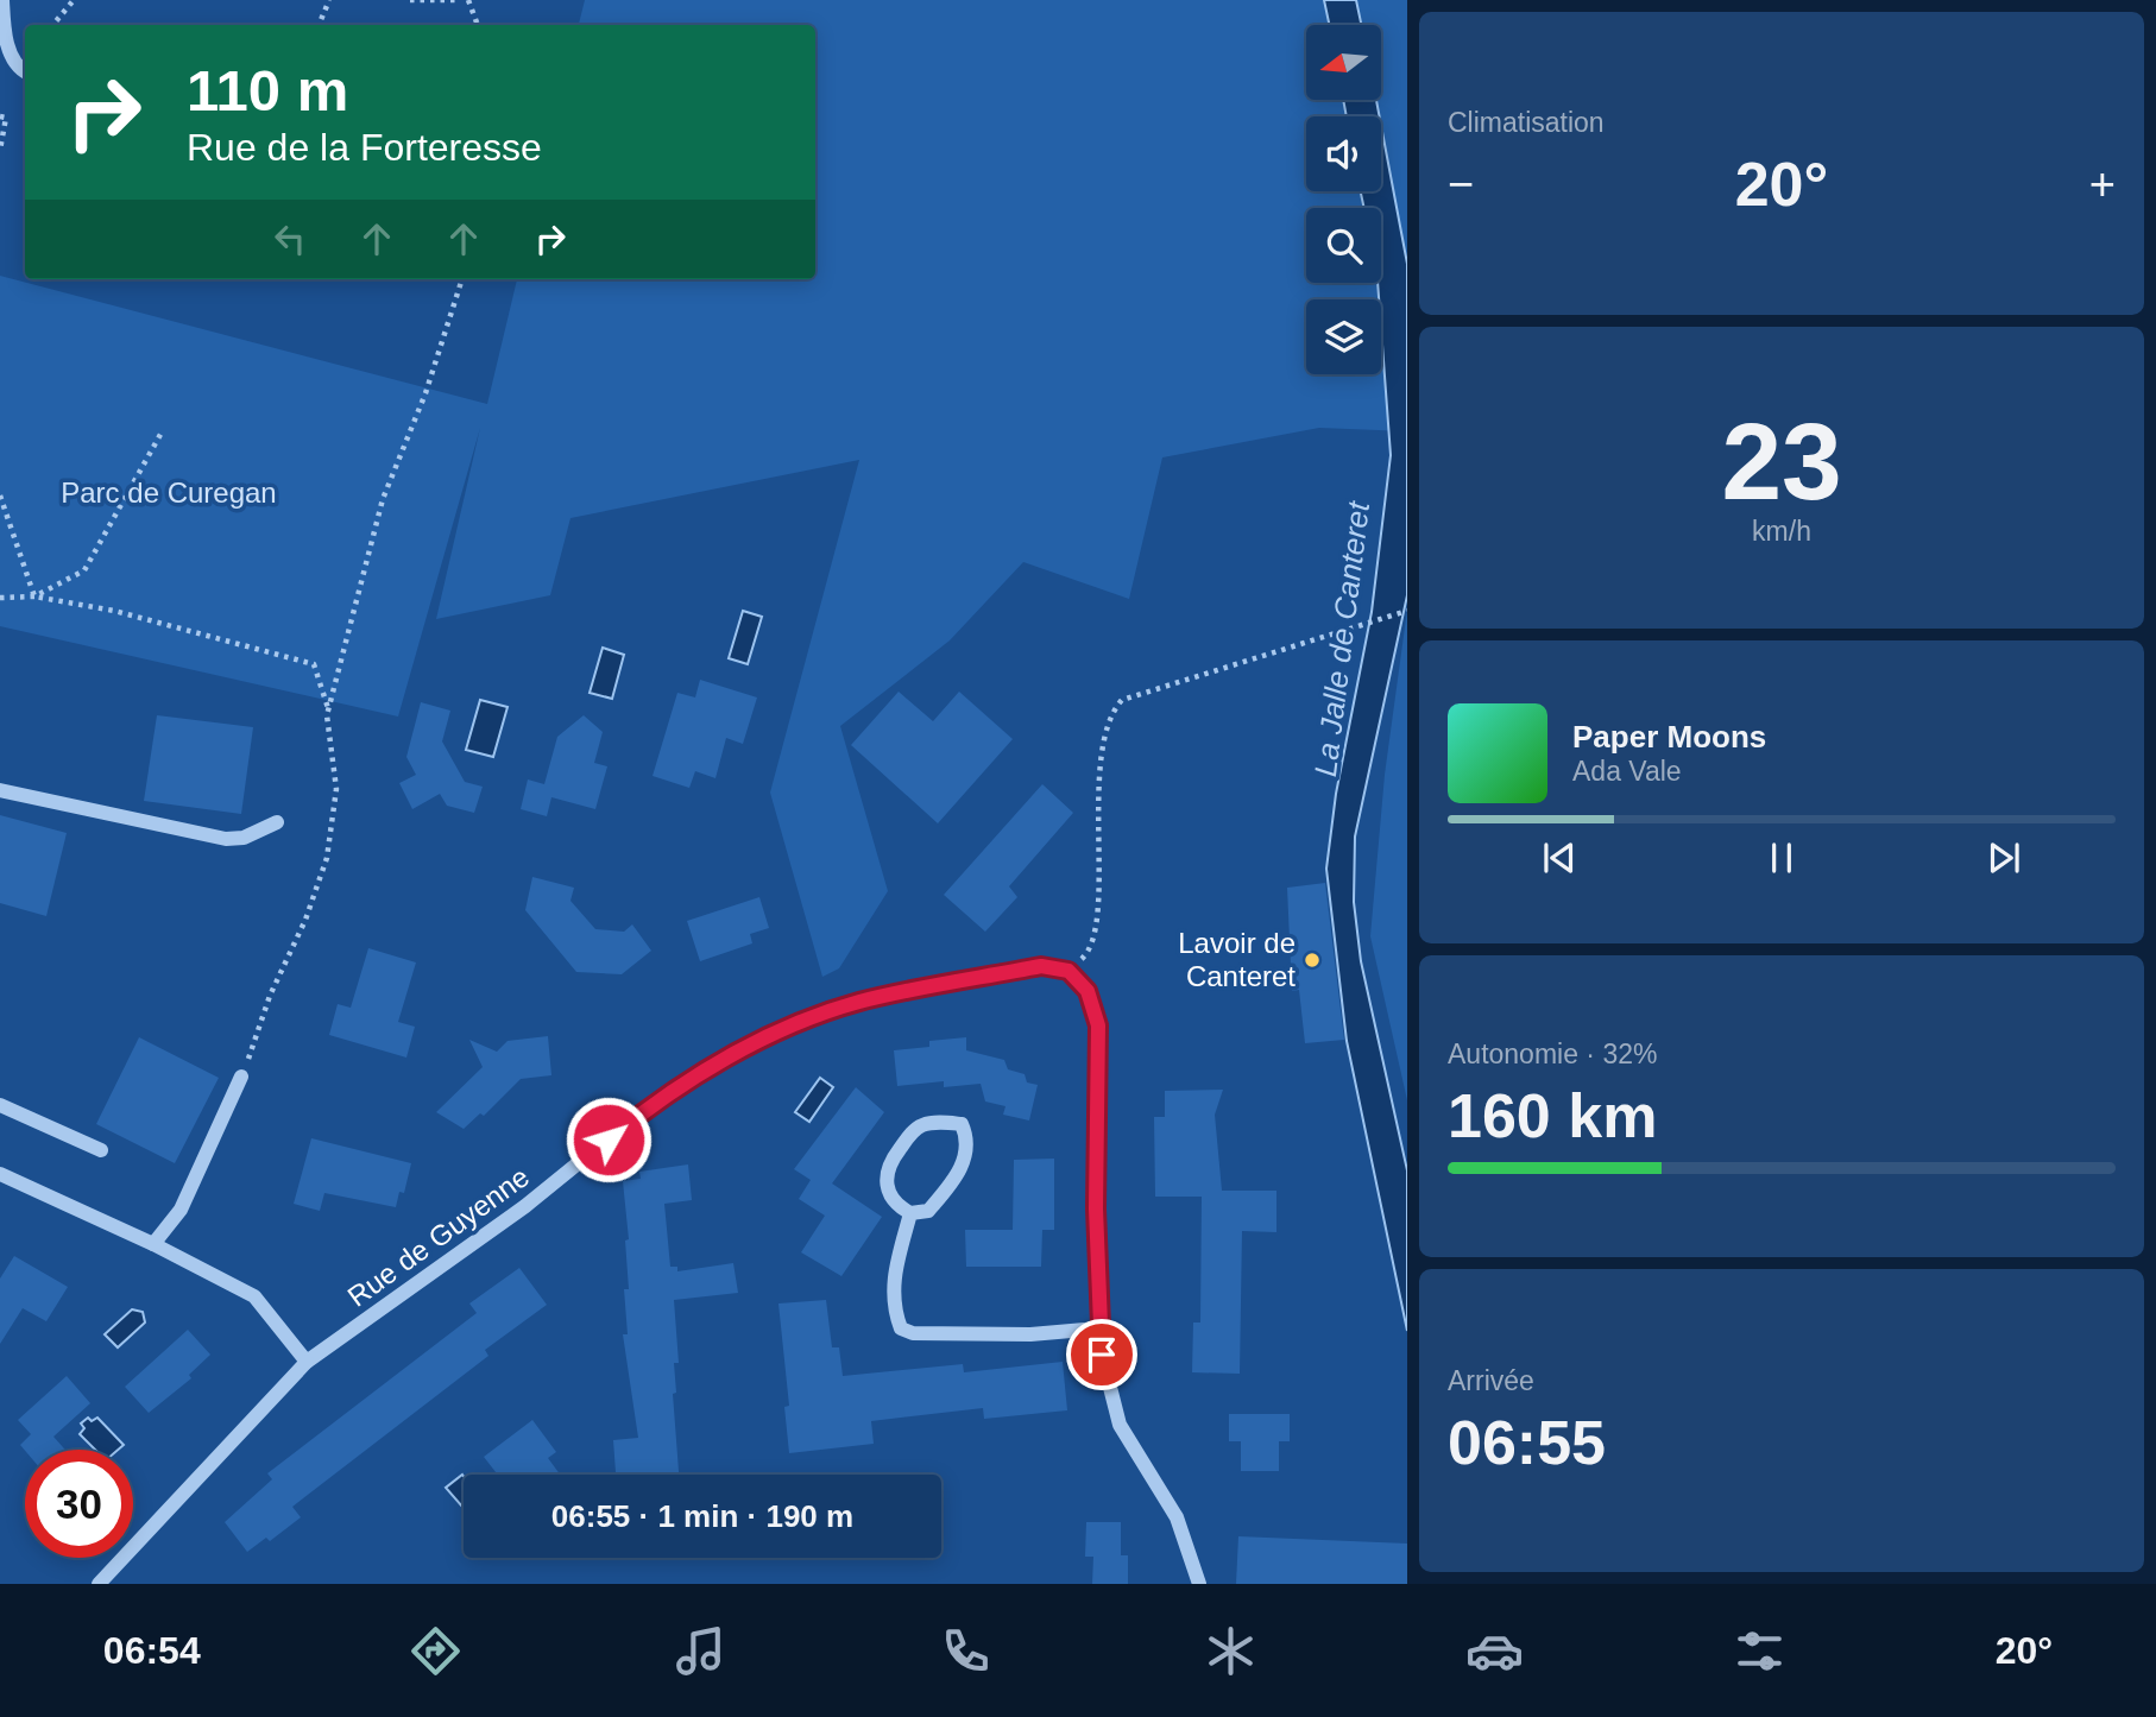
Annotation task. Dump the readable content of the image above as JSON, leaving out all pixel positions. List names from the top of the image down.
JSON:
{
  "streets": {
    "street": ["Rue de Guyenne"]
  },
  "water": ["La Jalle de Canteret"],
  "parks": ["Parc de Curegan"],
  "places": ["Lavoir de Canteret"],
  "north": "left",
  "page": {
    "tile": [
      "Climatisation",
      ["23", "km/h"],
      ["Autonomie · 32%", "160 km"],
      ["Arrivée", "06:55"]
    ],
    "turn": ["110 m", "Rue de la Forteresse"],
    "heat": ["−", "20°", "+"],
    "song": ["Paper Moons", "Ada Vale"],
    "limit": "30",
    "trip": "06:55 · 1 min · 190 m",
    "tabs": ["06:54", "20°"]
  }
}
